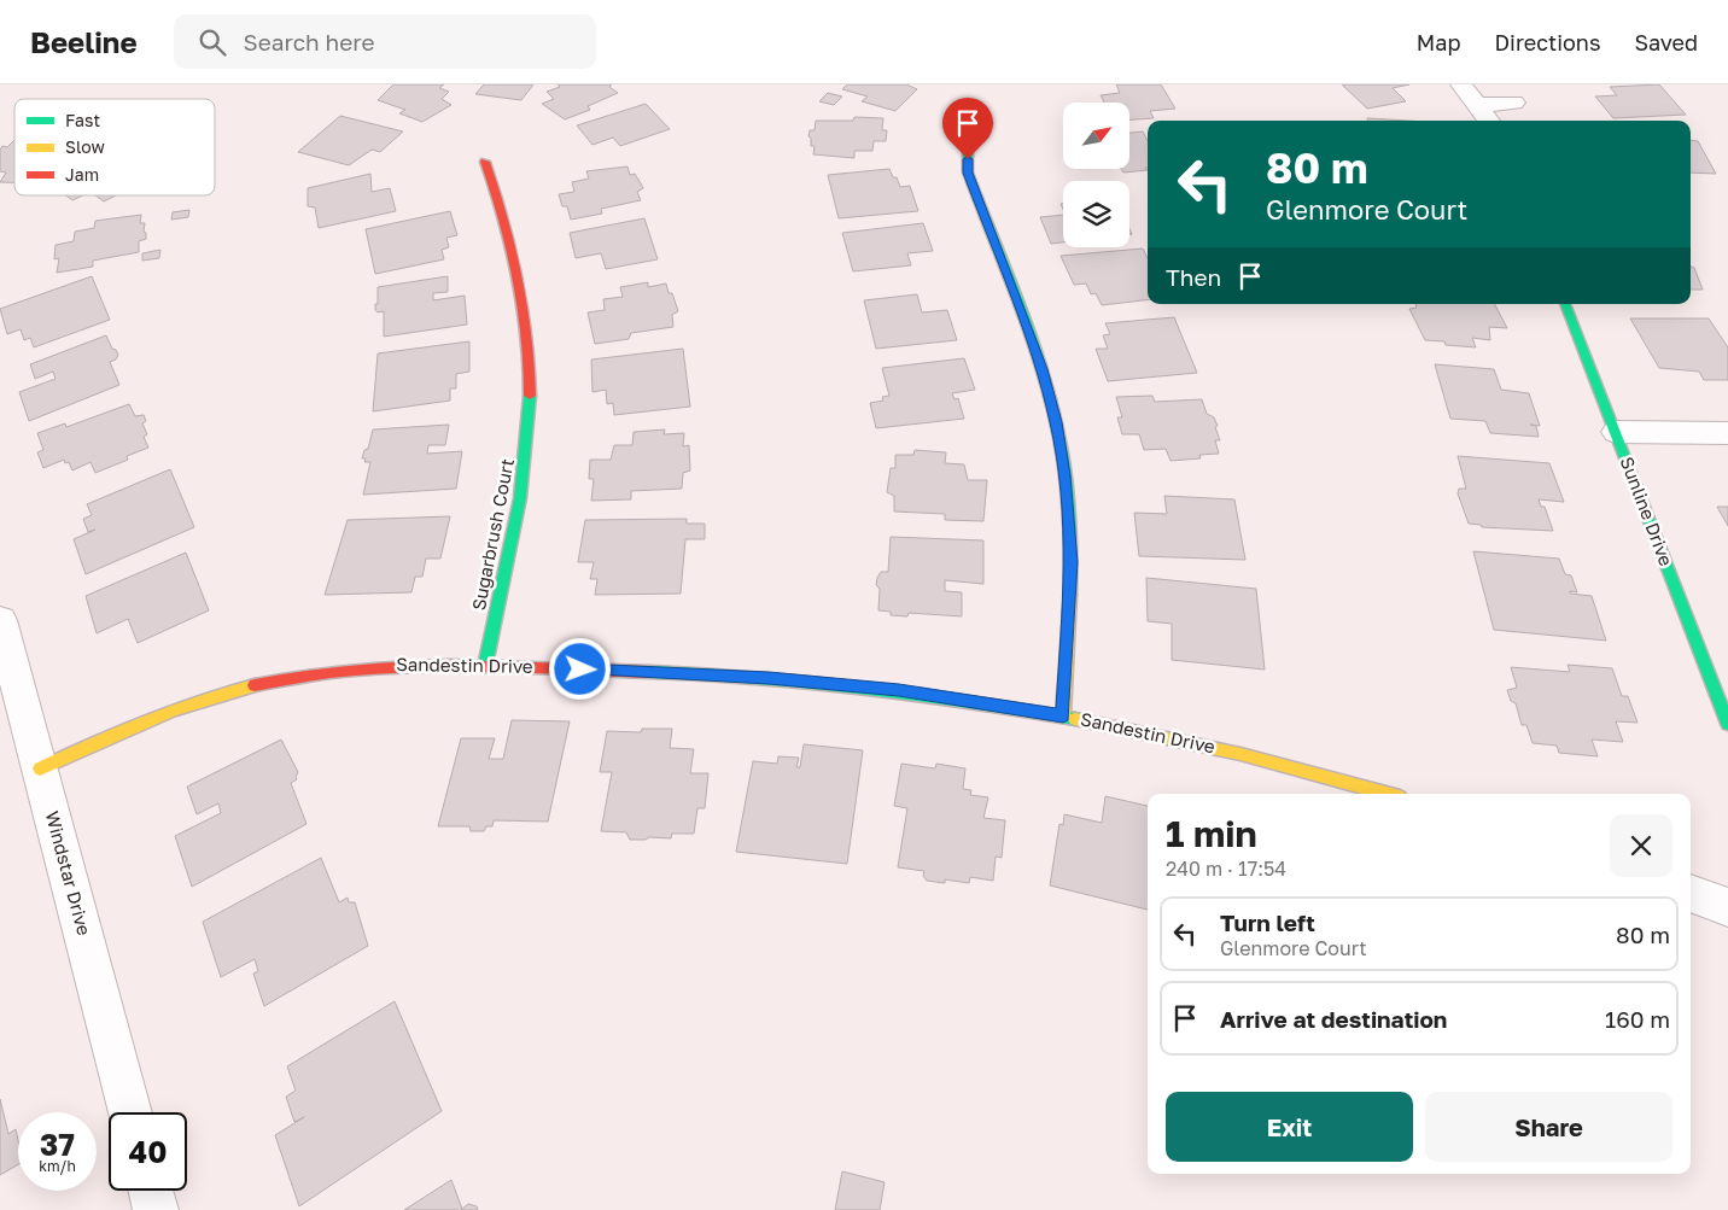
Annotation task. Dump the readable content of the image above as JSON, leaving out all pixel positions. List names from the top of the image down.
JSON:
{
  "streets": {
    "street": [
      "Sunline Drive",
      "Sugarbrush Court",
      "Sandestin Drive",
      "Windstar Drive"
    ]
  },
  "crossings": [
    ["Sugarbrush Court", "Sandestin Drive"],
    ["Sandestin Drive", "Windstar Drive"]
  ],
  "legend": ["Fast", "Slow", "Jam"],
  "north": "top right",
  "page": {
    "header": "Beeline",
    "search": "Search here",
    "nav": ["Map", "Directions", "Saved"],
    "turn": ["80 m", "Glenmore Court"],
    "then": "Then",
    "heading": ["1 min", "240 m · 17:54"],
    "list": [
      {
        "name": "Turn left",
        "note": "Glenmore Court",
        "value": "80 m"
      },
      {
        "name": "Arrive at destination",
        "value": "160 m"
      }
    ],
    "buttons": ["Exit", "Share"],
    "speed": "37 km/h",
    "limit": "40"
  }
}
